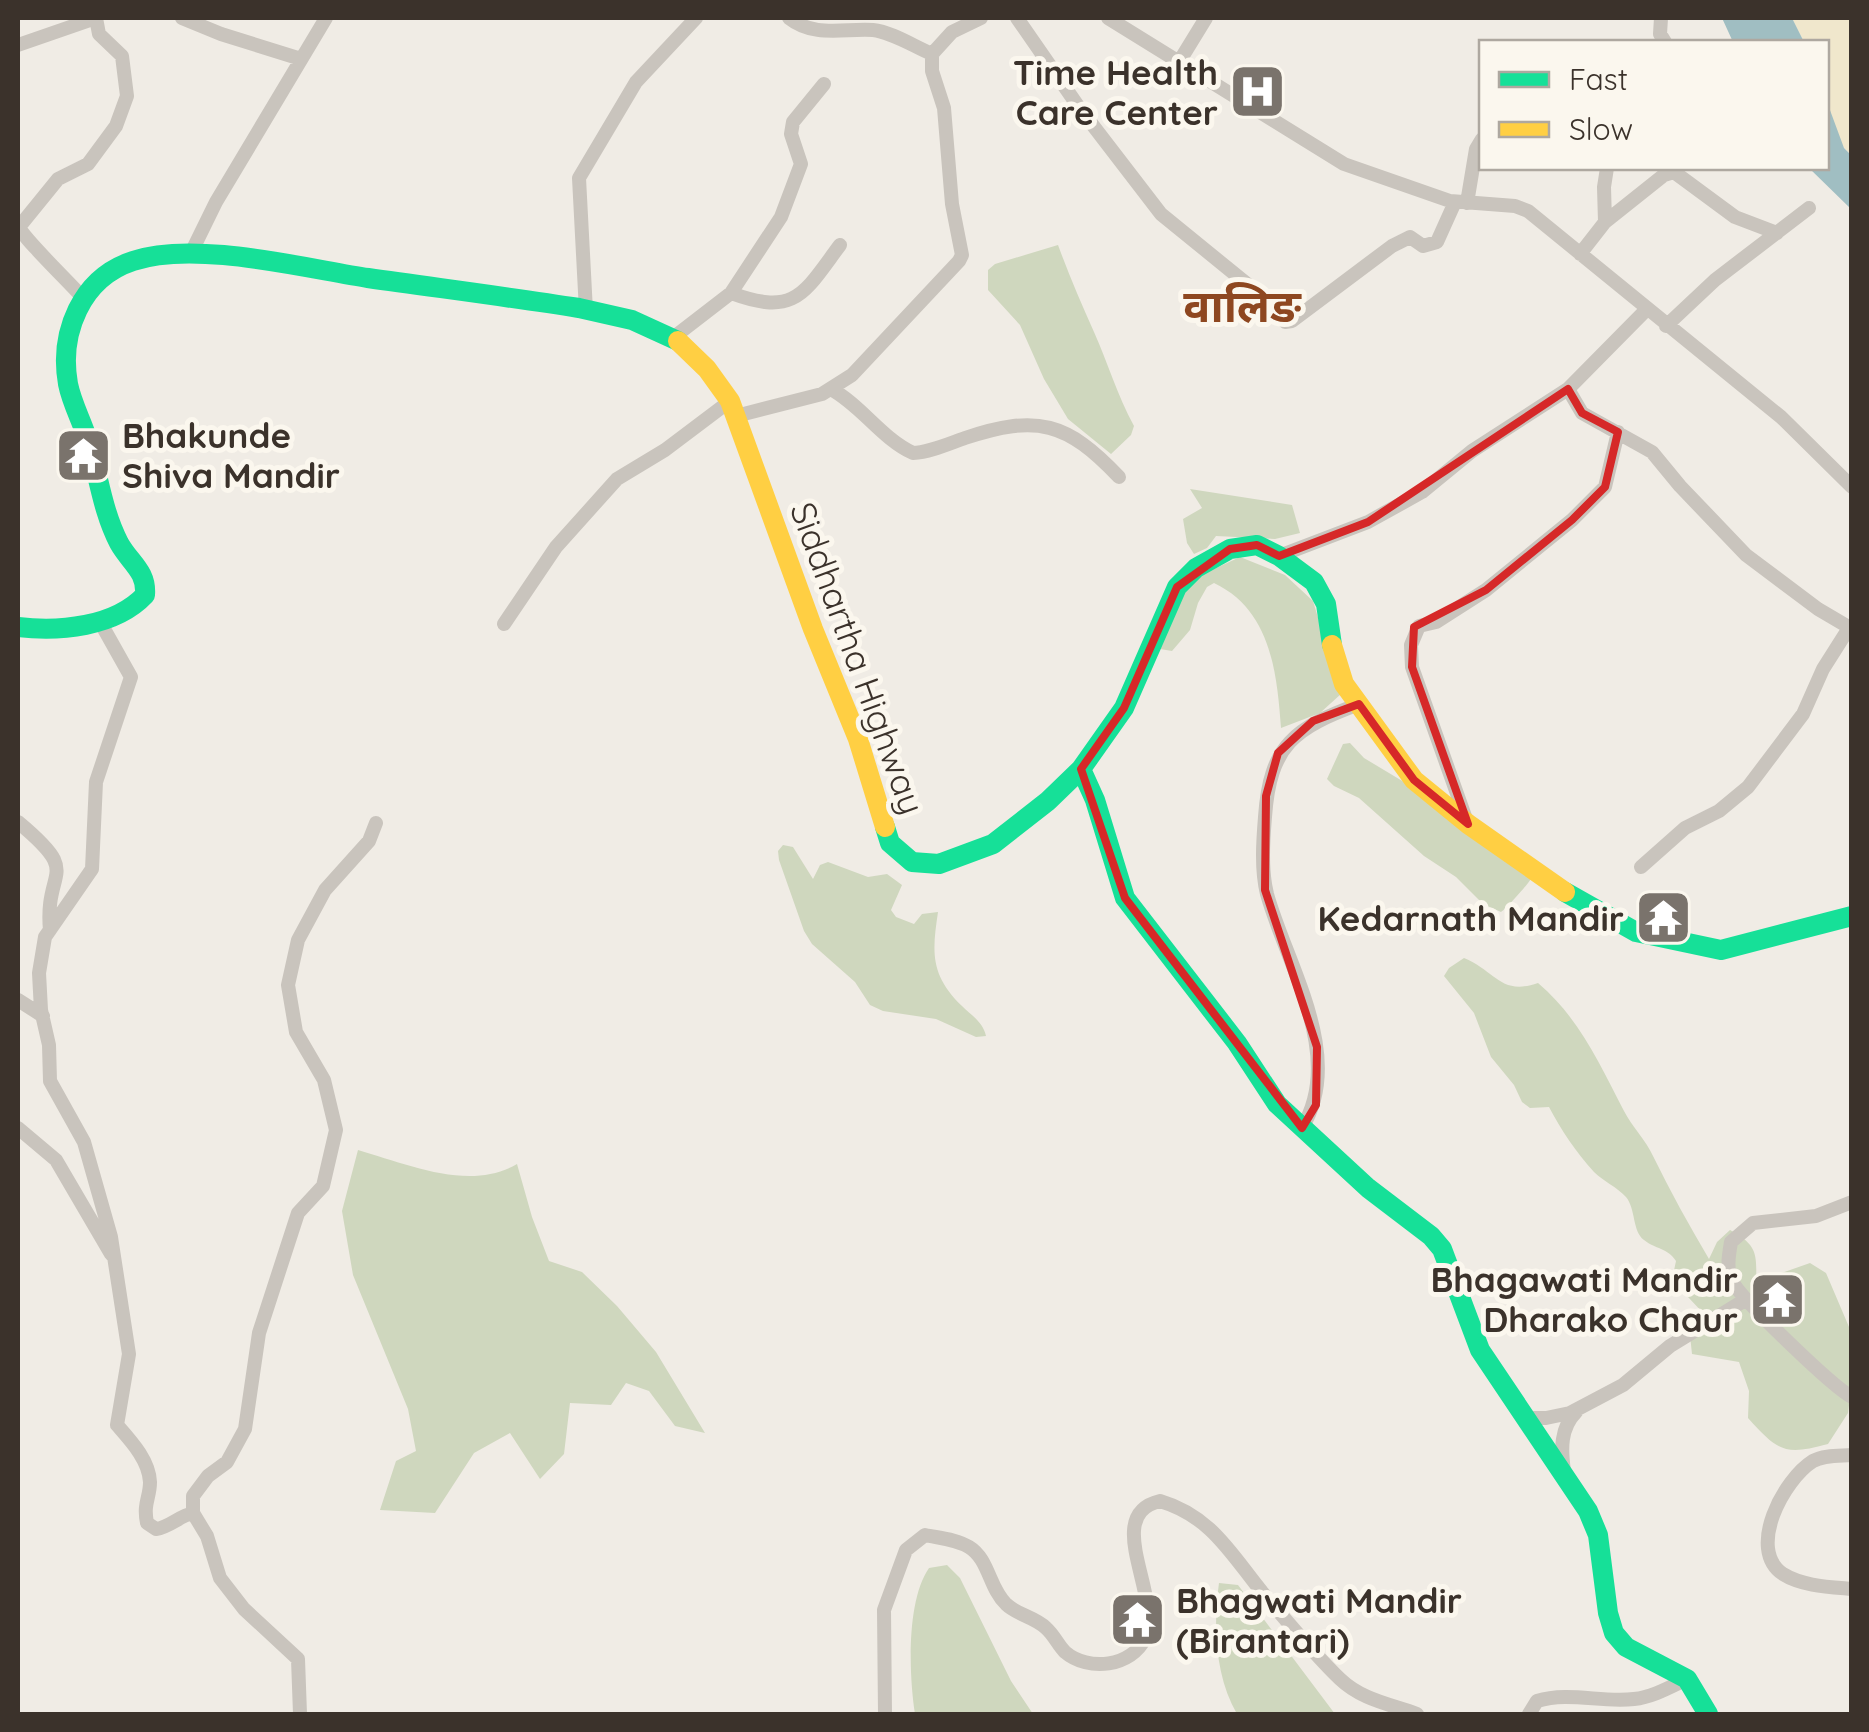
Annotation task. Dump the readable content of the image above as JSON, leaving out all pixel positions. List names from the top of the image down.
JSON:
{
  "streets": {
    "main road": ["Siddhartha Highway"]
  },
  "districts": ["वालिङ"],
  "places": {
    "hospital": ["Time Health Care Center"],
    "temple": [
      "Bhakunde Shiva Mandir",
      "Kedarnath Mandir",
      "Bhagawati Mandir Dharako Chaur",
      "Bhagwati Mandir (Birantari)"
    ]
  },
  "legend": ["Fast", "Slow"]
}
